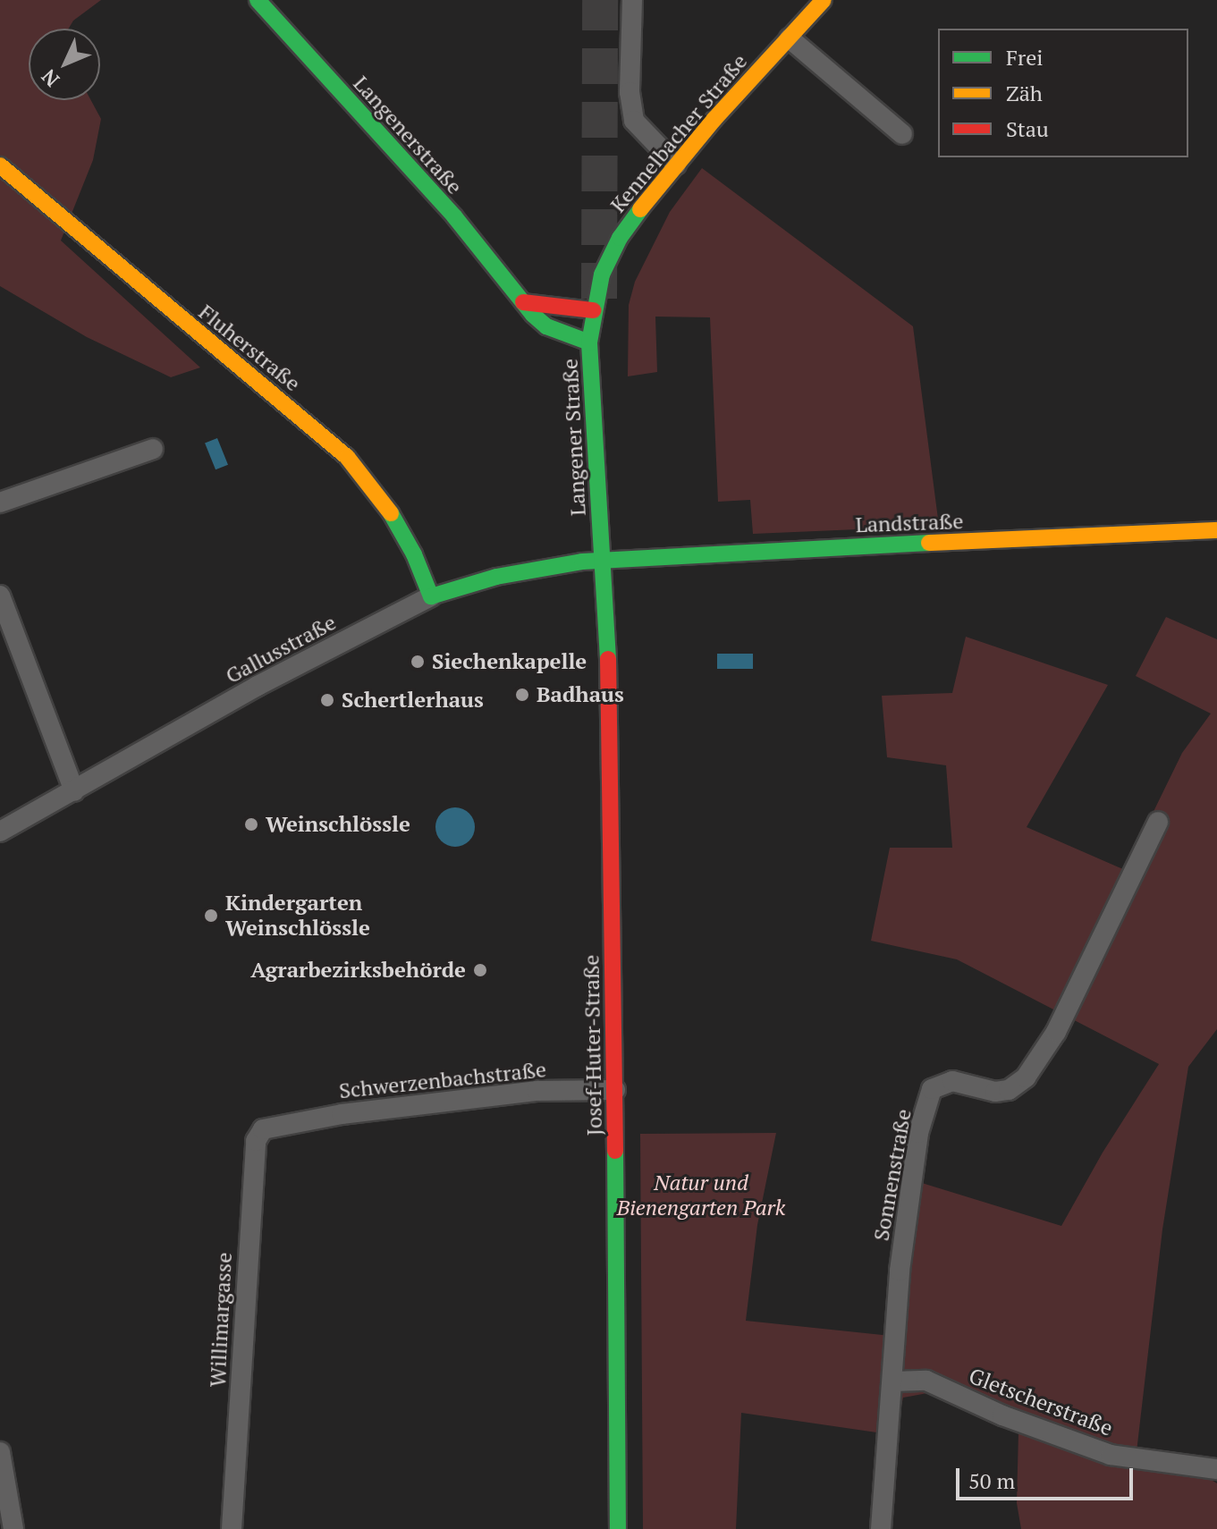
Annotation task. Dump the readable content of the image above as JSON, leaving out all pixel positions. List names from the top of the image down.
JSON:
{
  "streets": {
    "main road": [
      "Kennelbacher Straße",
      "Langenerstraße",
      "Fluherstraße",
      "Langener Straße",
      "Landstraße",
      "Gallusstraße",
      "Josef-Huter-Straße"
    ],
    "street": [
      "Schwerzenbachstraße",
      "Sonnenstraße",
      "Willimargasse",
      "Gletscherstraße"
    ]
  },
  "crossings": [
    ["Kennelbacher Straße", "Langener Straße"],
    ["Langenerstraße", "Langener Straße"],
    ["Fluherstraße", "Gallusstraße"],
    ["Langener Straße", "Landstraße"],
    ["Langener Straße", "Gallusstraße"],
    ["Langener Straße", "Josef-Huter-Straße"],
    ["Landstraße", "Gallusstraße"],
    ["Landstraße", "Josef-Huter-Straße"],
    ["Gallusstraße", "Josef-Huter-Straße"],
    ["Josef-Huter-Straße", "Schwerzenbachstraße"],
    ["Schwerzenbachstraße", "Willimargasse"],
    ["Sonnenstraße", "Gletscherstraße"]
  ],
  "parks": ["Natur und Bienengarten Park"],
  "places": [
    "Siechenkapelle",
    "Badhaus",
    "Schertlerhaus",
    "Weinschlössle",
    "Kindergarten Weinschlössle",
    "Agrarbezirksbehörde"
  ],
  "legend": ["Frei", "Zäh", "Stau"],
  "scale_bar": "50 m",
  "north": "bottom left"
}
